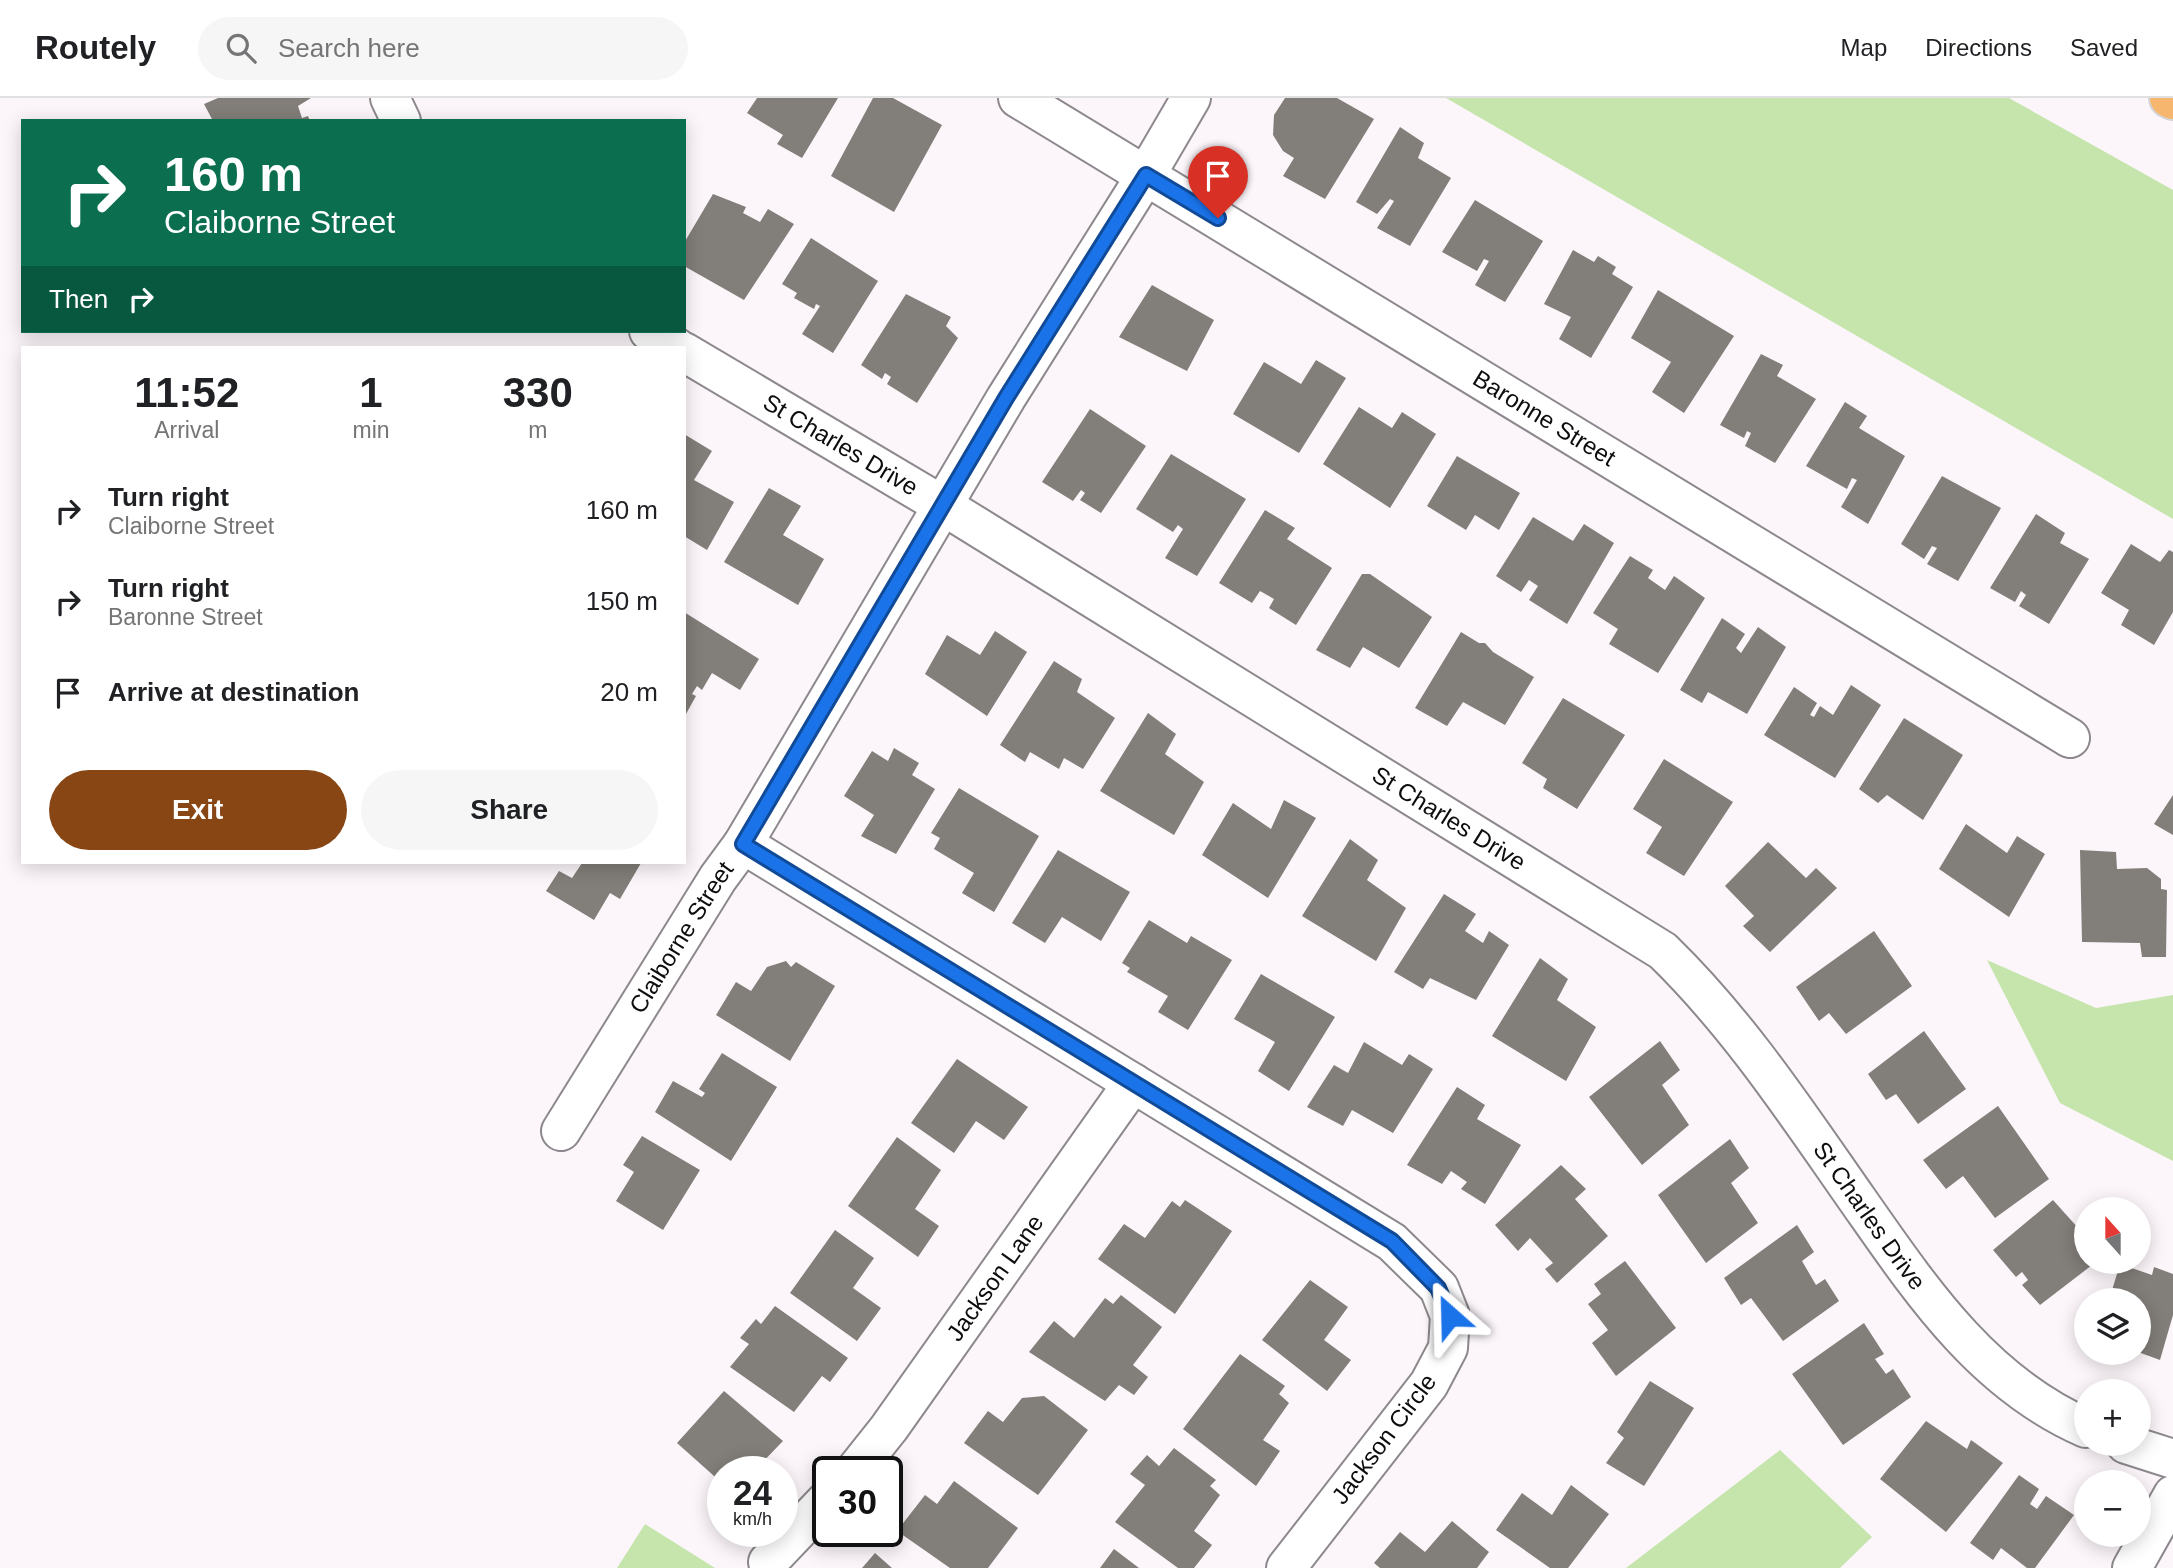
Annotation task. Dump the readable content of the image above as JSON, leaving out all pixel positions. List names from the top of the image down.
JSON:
{
  "streets": {
    "street": [
      "Baronne Street",
      "St Charles Drive",
      "Claiborne Street",
      "Jackson Lane",
      "Jackson Circle"
    ]
  },
  "crossings": [
    ["Baronne Street", "Claiborne Street"],
    ["St Charles Drive", "Claiborne Street"],
    ["Claiborne Street", "Jackson Circle"],
    ["Jackson Lane", "Jackson Circle"]
  ],
  "north": "top",
  "page": {
    "header": "Routely",
    "search": "Search here",
    "nav": ["Map", "Directions", "Saved"],
    "turn": ["160 m", "Claiborne Street"],
    "then": "Then",
    "eta": [
      "11:52",
      "Arrival",
      "1",
      "min",
      "330",
      "m"
    ],
    "list": [
      {
        "name": "Turn right",
        "note": "Claiborne Street",
        "value": "160 m"
      },
      {
        "name": "Turn right",
        "note": "Baronne Street",
        "value": "150 m"
      },
      {
        "name": "Arrive at destination",
        "value": "20 m"
      }
    ],
    "buttons": ["Exit", "Share"],
    "map_buttons": ["+", "−"],
    "speed": "24 km/h",
    "limit": "30"
  }
}
